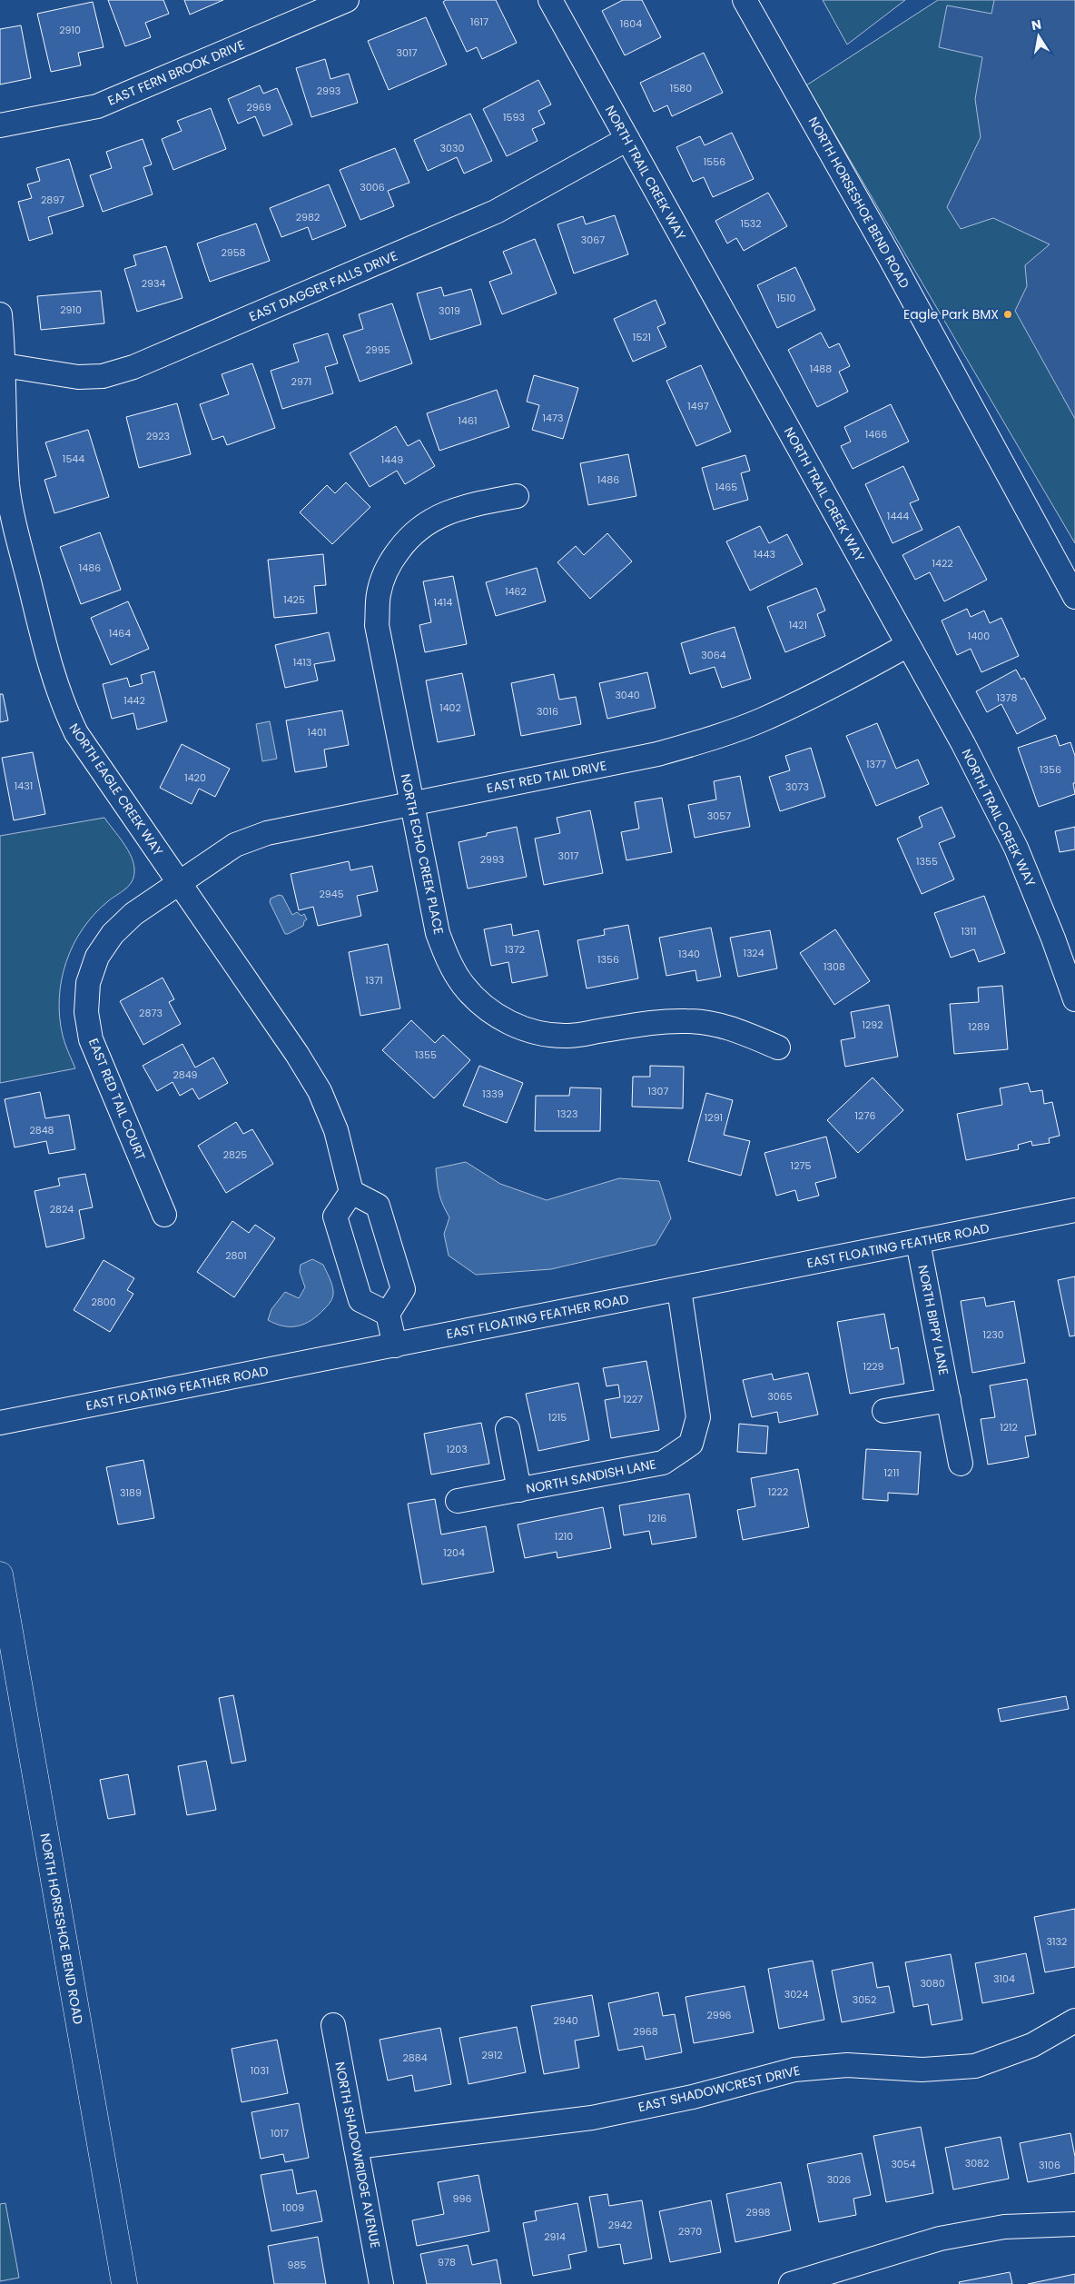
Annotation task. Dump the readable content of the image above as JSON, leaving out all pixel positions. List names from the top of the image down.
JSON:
{
  "streets": {
    "highway": ["NORTH HORSESHOE BEND ROAD"],
    "street": [
      "EAST FERN BROOK DRIVE",
      "NORTH TRAIL CREEK WAY",
      "EAST DAGGER FALLS DRIVE",
      "EAST RED TAIL DRIVE",
      "NORTH EAGLE CREEK WAY",
      "NORTH ECHO CREEK PLACE",
      "EAST RED TAIL COURT",
      "EAST FLOATING FEATHER ROAD",
      "NORTH BIPPY LANE",
      "NORTH SANDISH LANE",
      "EAST SHADOWCREST DRIVE",
      "NORTH SHADOWRIDGE AVENUE"
    ]
  },
  "crossings": [
    ["NORTH TRAIL CREEK WAY", "EAST DAGGER FALLS DRIVE"],
    ["NORTH TRAIL CREEK WAY", "EAST RED TAIL DRIVE"],
    ["EAST DAGGER FALLS DRIVE", "NORTH EAGLE CREEK WAY"],
    ["EAST RED TAIL DRIVE", "NORTH EAGLE CREEK WAY"],
    ["EAST RED TAIL DRIVE", "NORTH ECHO CREEK PLACE"],
    ["EAST RED TAIL DRIVE", "EAST RED TAIL COURT"],
    ["NORTH EAGLE CREEK WAY", "EAST RED TAIL COURT"],
    ["EAST FLOATING FEATHER ROAD", "NORTH BIPPY LANE"],
    ["EAST FLOATING FEATHER ROAD", "NORTH SANDISH LANE"],
    ["EAST SHADOWCREST DRIVE", "NORTH SHADOWRIDGE AVENUE"]
  ],
  "places": ["Eagle Park BMX"],
  "house_numbers": [
    "1617",
    "1604",
    "2910",
    "3017",
    "1580",
    "2993",
    "2969",
    "1593",
    "3030",
    "1556",
    "3006",
    "2897",
    "2982",
    "1532",
    "3067",
    "2958",
    "2934",
    "1510",
    "2910",
    "3019",
    "1521",
    "2995",
    "1488",
    "2971",
    "1497",
    "1473",
    "1461",
    "1466",
    "2923",
    "1544",
    "1449",
    "1486",
    "1465",
    "1444",
    "1443",
    "1422",
    "1486",
    "1462",
    "1425",
    "1414",
    "1421",
    "1464",
    "1400",
    "3064",
    "1413",
    "3040",
    "1378",
    "1442",
    "1402",
    "3016",
    "1401",
    "1377",
    "1356",
    "1420",
    "1431",
    "3073",
    "3057",
    "3017",
    "2993",
    "1355",
    "2945",
    "1311",
    "1372",
    "1324",
    "1340",
    "1356",
    "1308",
    "1371",
    "2873",
    "1292",
    "1289",
    "1355",
    "2849",
    "1307",
    "1339",
    "1323",
    "1276",
    "1291",
    "2848",
    "2825",
    "1275",
    "2824",
    "2801",
    "2800",
    "1230",
    "1229",
    "3065",
    "1227",
    "1215",
    "1212",
    "1203",
    "1211",
    "1222",
    "3189",
    "1216",
    "1210",
    "1204",
    "3132",
    "3104",
    "3080",
    "3024",
    "3052",
    "2996",
    "2940",
    "2968",
    "2912",
    "2884",
    "1031",
    "1017",
    "3082",
    "3054",
    "3106",
    "3026",
    "996",
    "1009",
    "2998",
    "2942",
    "2970",
    "2914",
    "978",
    "985"
  ],
  "north": "top"
}
